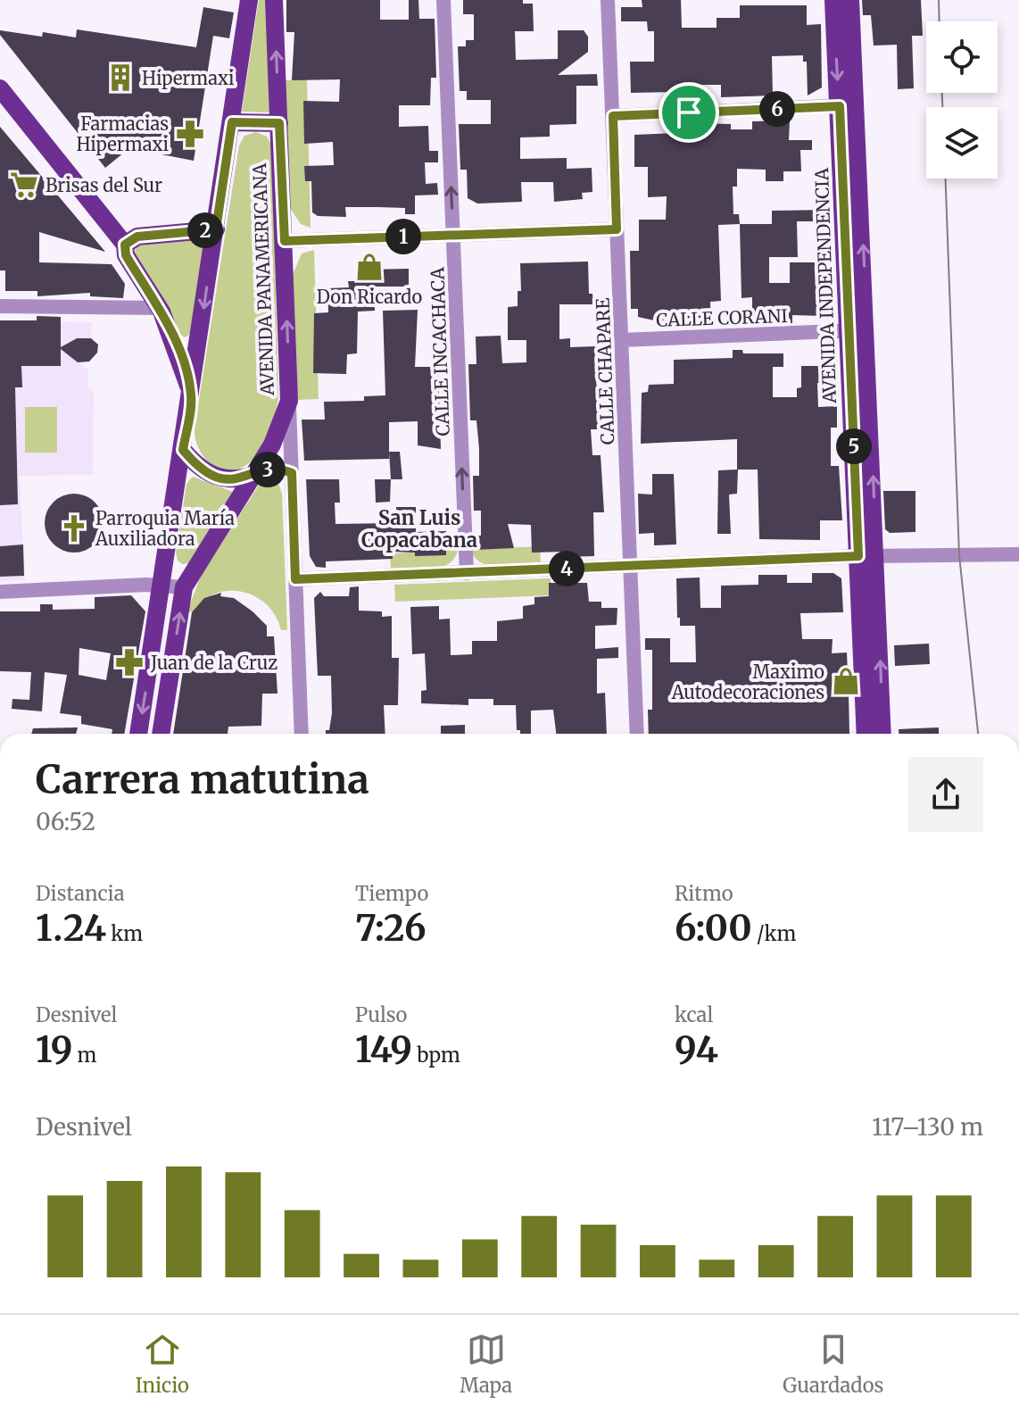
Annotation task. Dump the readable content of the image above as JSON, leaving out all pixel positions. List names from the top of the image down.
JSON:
{
  "streets": {
    "main road": ["AVENIDA PANAMERICANA", "AVENIDA INDEPENDENCIA"],
    "street": ["CALLE CORANI", "CALLE INCACHACA", "CALLE CHAPARE"]
  },
  "crossings": [
    ["AVENIDA INDEPENDENCIA", "CALLE CORANI"],
    ["CALLE CORANI", "CALLE CHAPARE"]
  ],
  "one_way": ["CALLE INCACHACA"],
  "districts": ["San Luis Copacabana"],
  "places": {
    "building": ["Hipermaxi"],
    "pharmacy": ["Farmacias Hipermaxi", "Juan de la Cruz"],
    "supermarket": ["Brisas del Sur"],
    "shop": ["Don Ricardo", "Maximo Autodecoraciones"],
    "church": ["Parroquia María Auxiliadora"]
  },
  "page": {
    "pins": [
      "6",
      "2",
      "1",
      "5",
      "3",
      "4"
    ],
    "heading": ["Carrera matutina", "06:52"],
    "stats": [
      ["Distancia", "1.24 km"],
      ["Tiempo", "7:26"],
      ["Ritmo", "6:00 /km"],
      ["Desnivel", "19 m"],
      ["Pulso", "149 bpm"],
      ["kcal", "94"]
    ],
    "chart": ["Desnivel", "117–130 m"],
    "tabs": ["Inicio", "Mapa", "Guardados"]
  }
}
